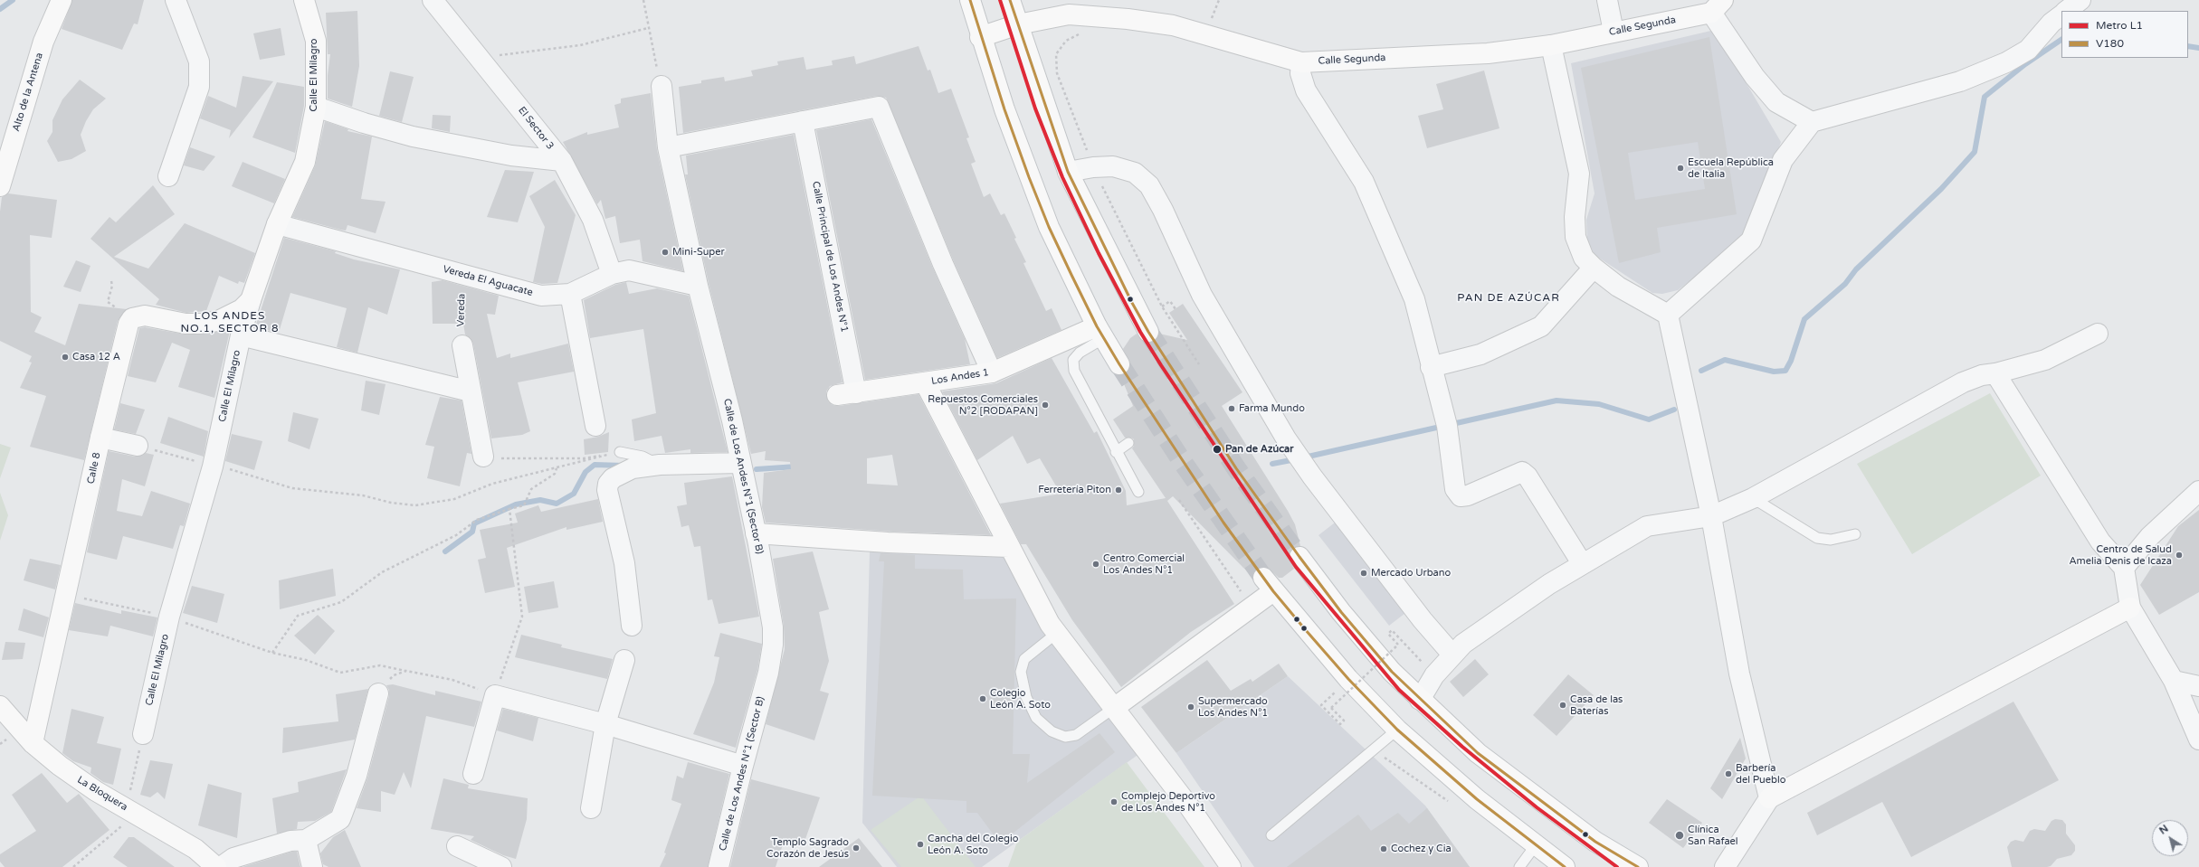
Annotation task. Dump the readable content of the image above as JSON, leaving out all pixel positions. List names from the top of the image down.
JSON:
{
  "streets": {
    "street": [
      "Calle Segunda",
      "Calle El Milagro",
      "Alto de la Antena",
      "El Sector 3",
      "Calle Principal de Los Andes N°1",
      "Vereda El Aguacate",
      "Los Andes 1",
      "Calle 8",
      "Calle de Los Andes N°1 (Sector B)",
      "La Bloquera"
    ],
    "path": ["Vereda"]
  },
  "crossings": [
    ["Calle El Milagro", "Vereda El Aguacate"],
    ["El Sector 3", "Vereda El Aguacate"],
    ["Calle Principal de Los Andes N°1", "Los Andes 1"],
    ["Vereda El Aguacate", "Vereda"],
    ["Vereda El Aguacate", "Calle de Los Andes N°1 (Sector B)"],
    ["Calle 8", "La Bloquera"]
  ],
  "districts": ["PAN DE AZÚCAR", "LOS ANDES NO.1, SECTOR 8"],
  "places": [
    "Escuela República de Italia",
    "Mini-Super",
    "Casa 12 A",
    "Repuestos Comerciales N°2 [RODAPAN]",
    "Farma Mundo",
    "Pan de Azúcar",
    "Ferretería Piton",
    "Centro de Salud Amelia Denis de Icaza",
    "Centro Comercial Los Andes N°1",
    "Mercado Urbano",
    "Colegio León A. Soto",
    "Casa de las Baterías",
    "Supermercado Los Andes N°1",
    "Barbería del Pueblo",
    "Complejo Deportivo de Los Andes N°1",
    "Clínica San Rafael",
    "Cancha del Colegio León A. Soto",
    "Templo Sagrado Corazón de Jesús",
    "Cochez y Cia"
  ],
  "lines": ["metro line L1", "transit line V180"],
  "legend": ["Metro L1", "V180"],
  "north": "top left"
}
